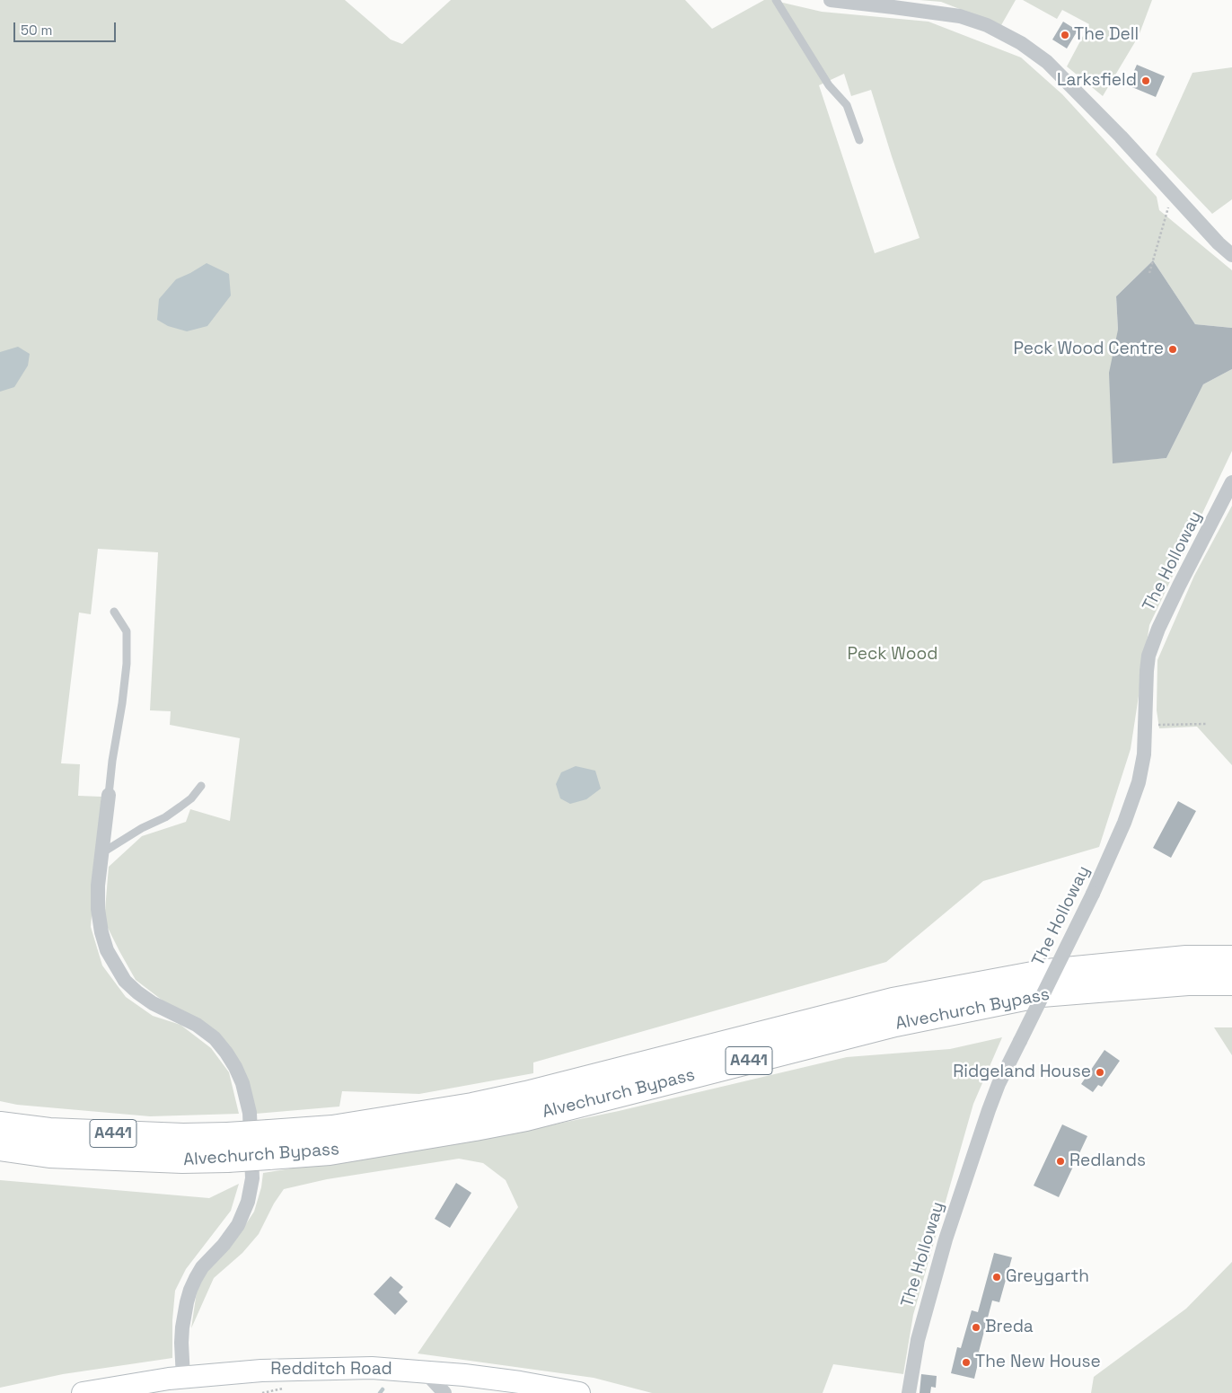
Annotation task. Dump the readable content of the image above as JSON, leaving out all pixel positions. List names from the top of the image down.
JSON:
{
  "streets": {
    "highway": ["Alvechurch Bypass", "A441"],
    "main road": ["Redditch Road"],
    "street": ["The Holloway"]
  },
  "parks": ["Peck Wood"],
  "places": [
    "The Dell",
    "Larksfield",
    "Peck Wood Centre",
    "Ridgeland House",
    "Redlands",
    "Greygarth",
    "Breda",
    "The New House"
  ],
  "scale_bar": "50 m"
}
